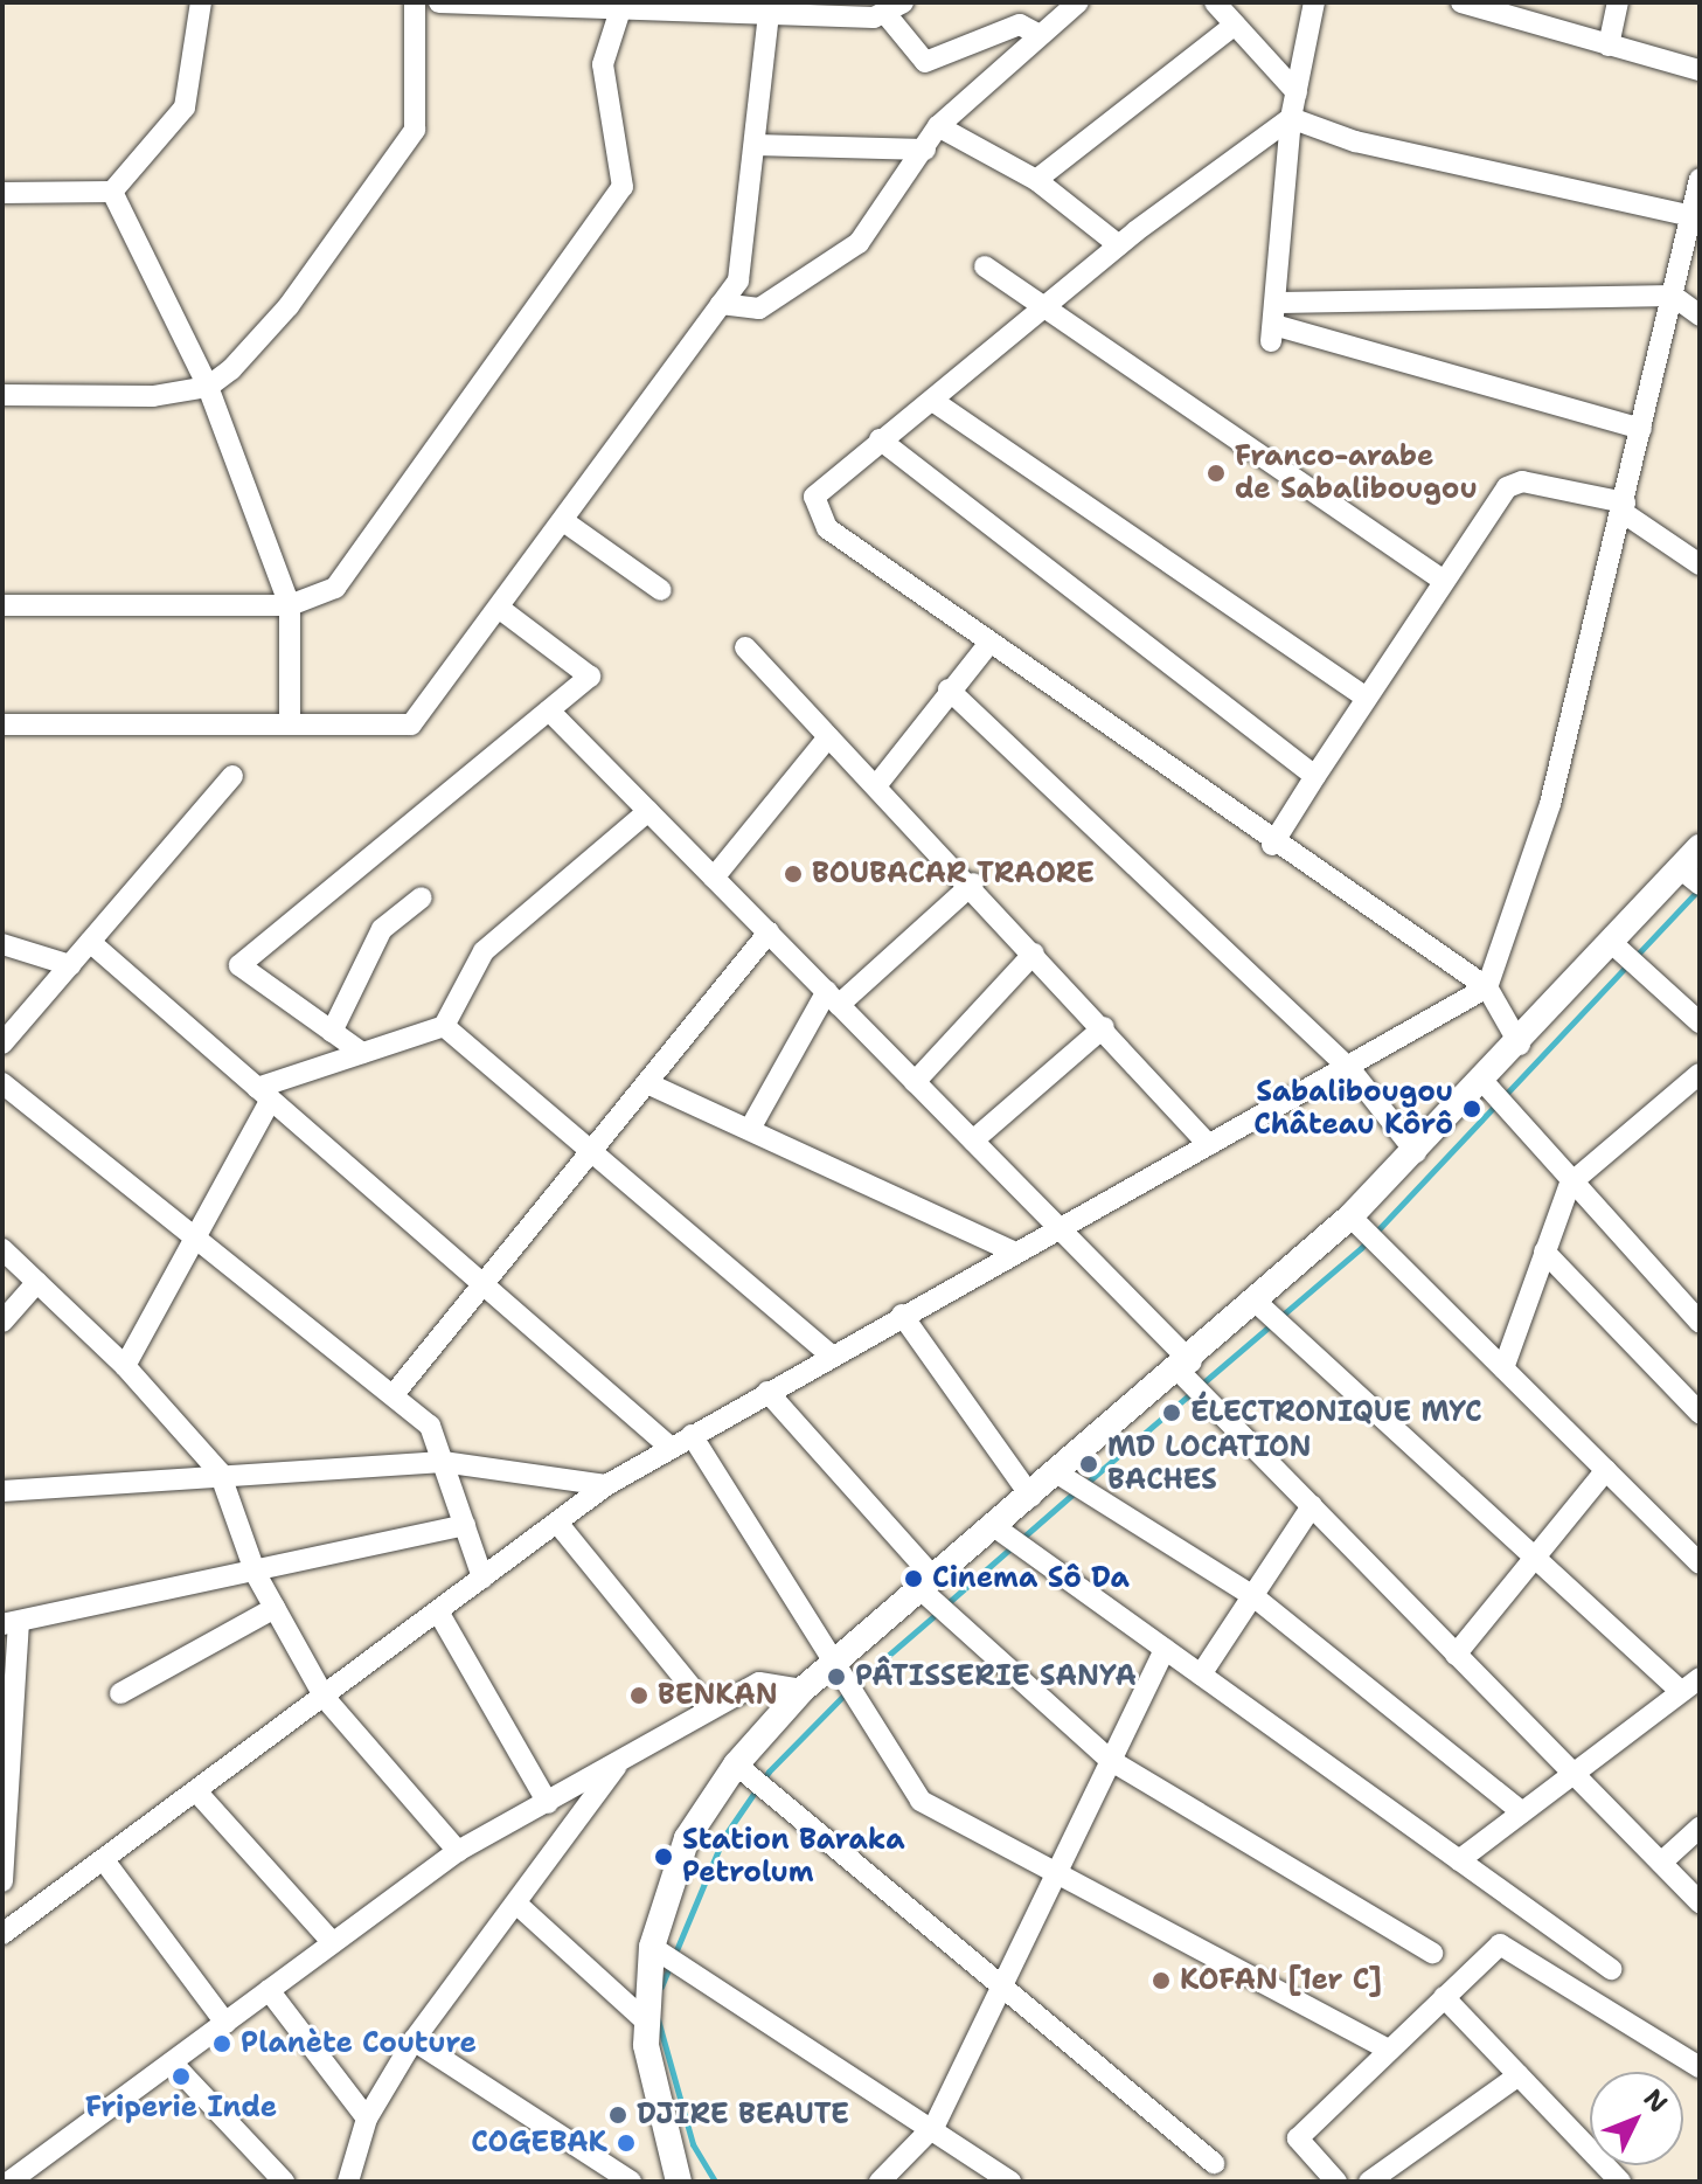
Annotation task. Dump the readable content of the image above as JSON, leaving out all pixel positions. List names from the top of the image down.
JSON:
{
  "places": [
    "Franco-arabe de Sabalibougou",
    "BOUBACAR TRAORE",
    "Sabalibougou Château Kôrô",
    "ÉLECTRONIQUE MYC",
    "MD LOCATION BACHES",
    "Cinema Sô Da",
    "PÂTISSERIE SANYA",
    "BENKAN",
    "Station Baraka Petrolum",
    "KOFAN [1er C]",
    "Planète Couture",
    "Friperie Inde",
    "DJIRE BEAUTE",
    "COGEBAK"
  ],
  "north": "top right"
}
